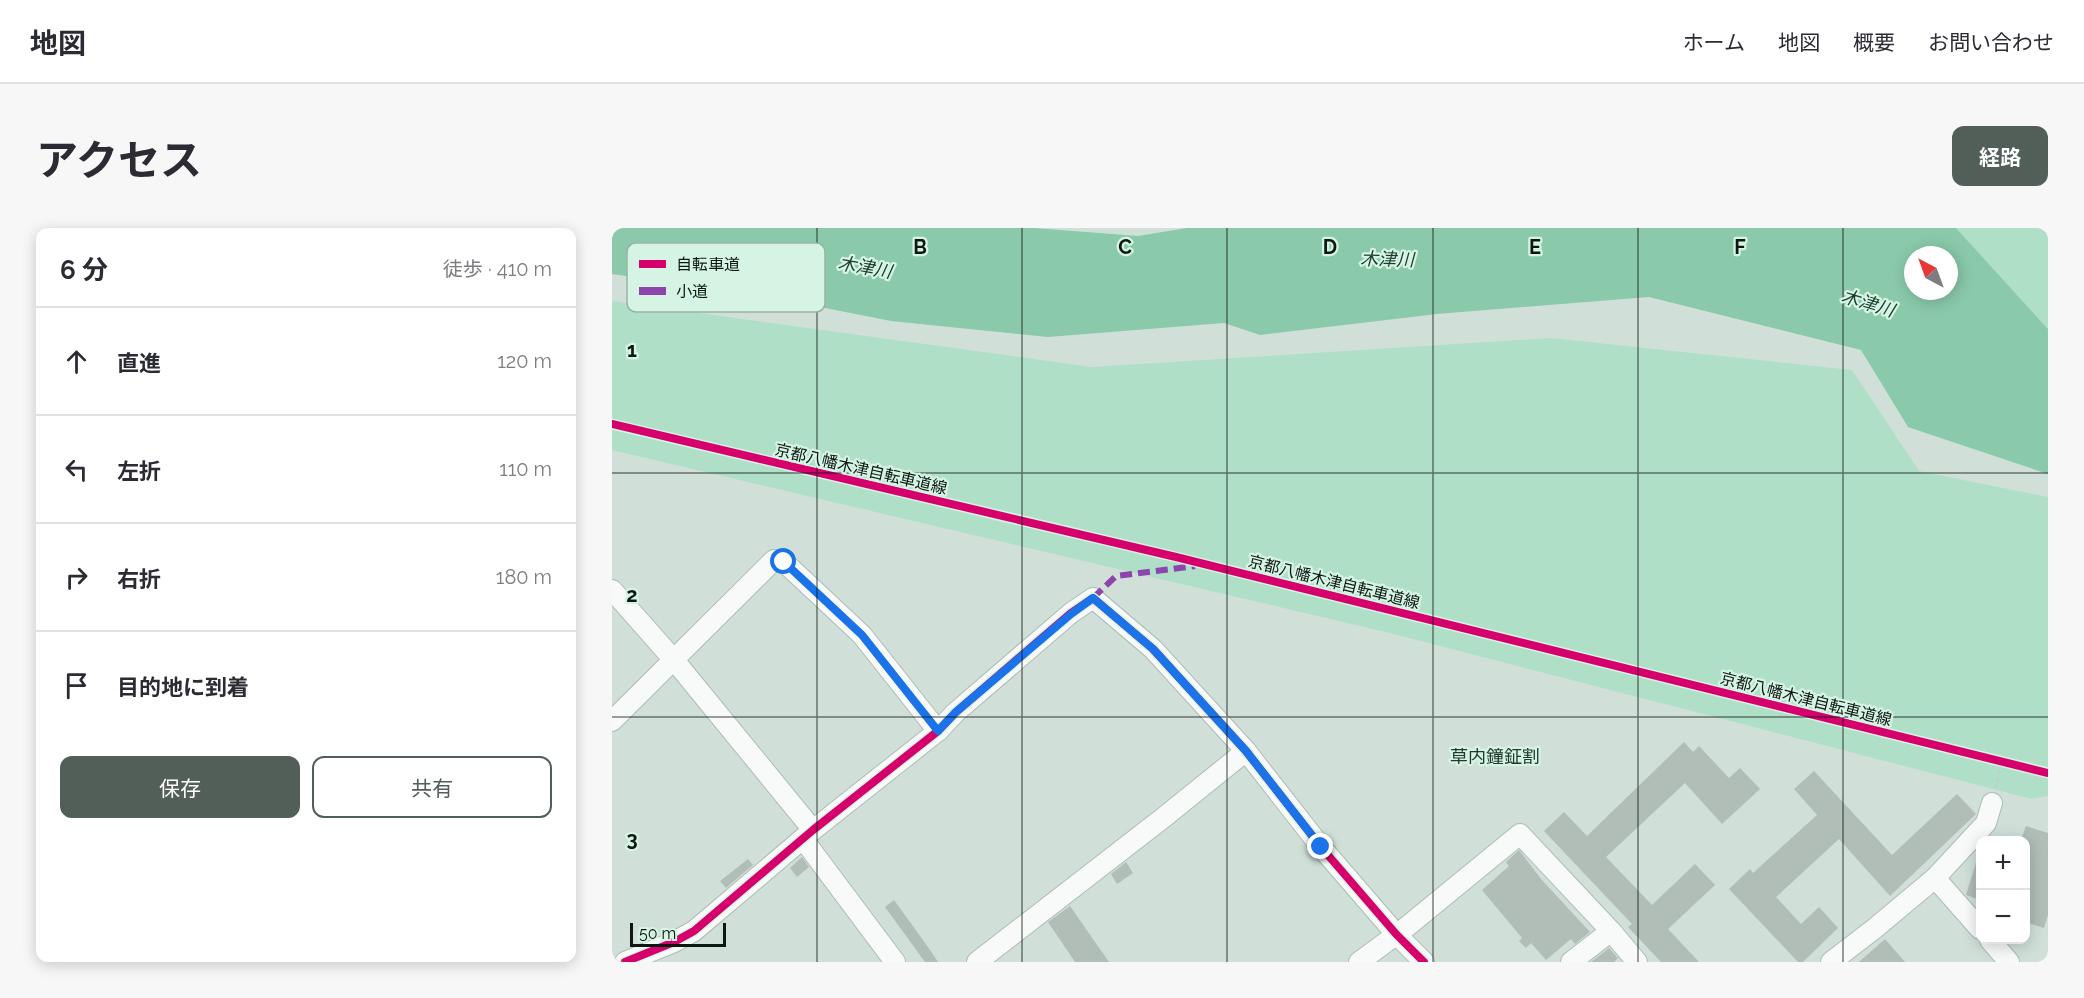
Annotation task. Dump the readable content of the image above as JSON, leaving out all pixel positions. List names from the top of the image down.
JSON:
{
  "streets": {
    "cycle path": ["京都八幡木津自転車道線"]
  },
  "districts": ["草内鐘鉦割"],
  "water": ["木津川"],
  "legend": ["自転車道", "小道"],
  "scale_bar": "50 m",
  "north": "top left",
  "page": {
    "header": "地図",
    "nav": [
      "ホーム",
      "地図",
      "概要",
      "お問い合わせ"
    ],
    "title": "アクセス",
    "buttons": [
      "経路",
      ["保存", "共有"]
    ],
    "heading": ["6 分", "徒歩 · 410 m"],
    "list": [
      ["直進", "120 m"],
      ["左折", "110 m"],
      ["右折", "180 m"],
      "目的地に到着"
    ],
    "map_buttons": ["+", "−"],
    "scale": "50 m"
  },
  "grid": {
    "columns": [
      "B",
      "C",
      "D",
      "E",
      "F"
    ],
    "rows": ["1", "2", "3"]
  }
}
